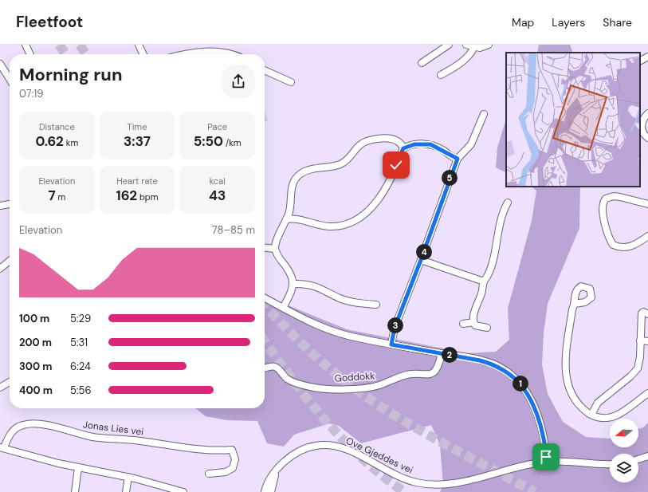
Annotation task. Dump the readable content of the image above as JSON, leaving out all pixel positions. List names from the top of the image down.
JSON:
{
  "streets": {
    "street": ["Goddokk", "Jonas Lies vei", "Ove Gjeddes vei"]
  },
  "north": "left",
  "page": {
    "header": "Fleetfoot",
    "nav": ["Map", "Layers", "Share"],
    "heading": ["Morning run", "07:19"],
    "stats": [
      ["Distance", "0.62 km"],
      ["Time", "3:37"],
      ["Pace", "5:50 /km"],
      ["Elevation", "7 m"],
      ["Heart rate", "162 bpm"],
      ["kcal", "43"]
    ],
    "pins": [
      "5",
      "4",
      "3",
      "2",
      "1"
    ],
    "chart": ["Elevation", "78–85 m"],
    "list": [
      {
        "name": "100 m",
        "note": "5:29"
      },
      {
        "name": "200 m",
        "note": "5:31"
      },
      {
        "name": "300 m",
        "note": "6:24"
      },
      {
        "name": "400 m",
        "note": "5:56"
      }
    ]
  }
}
